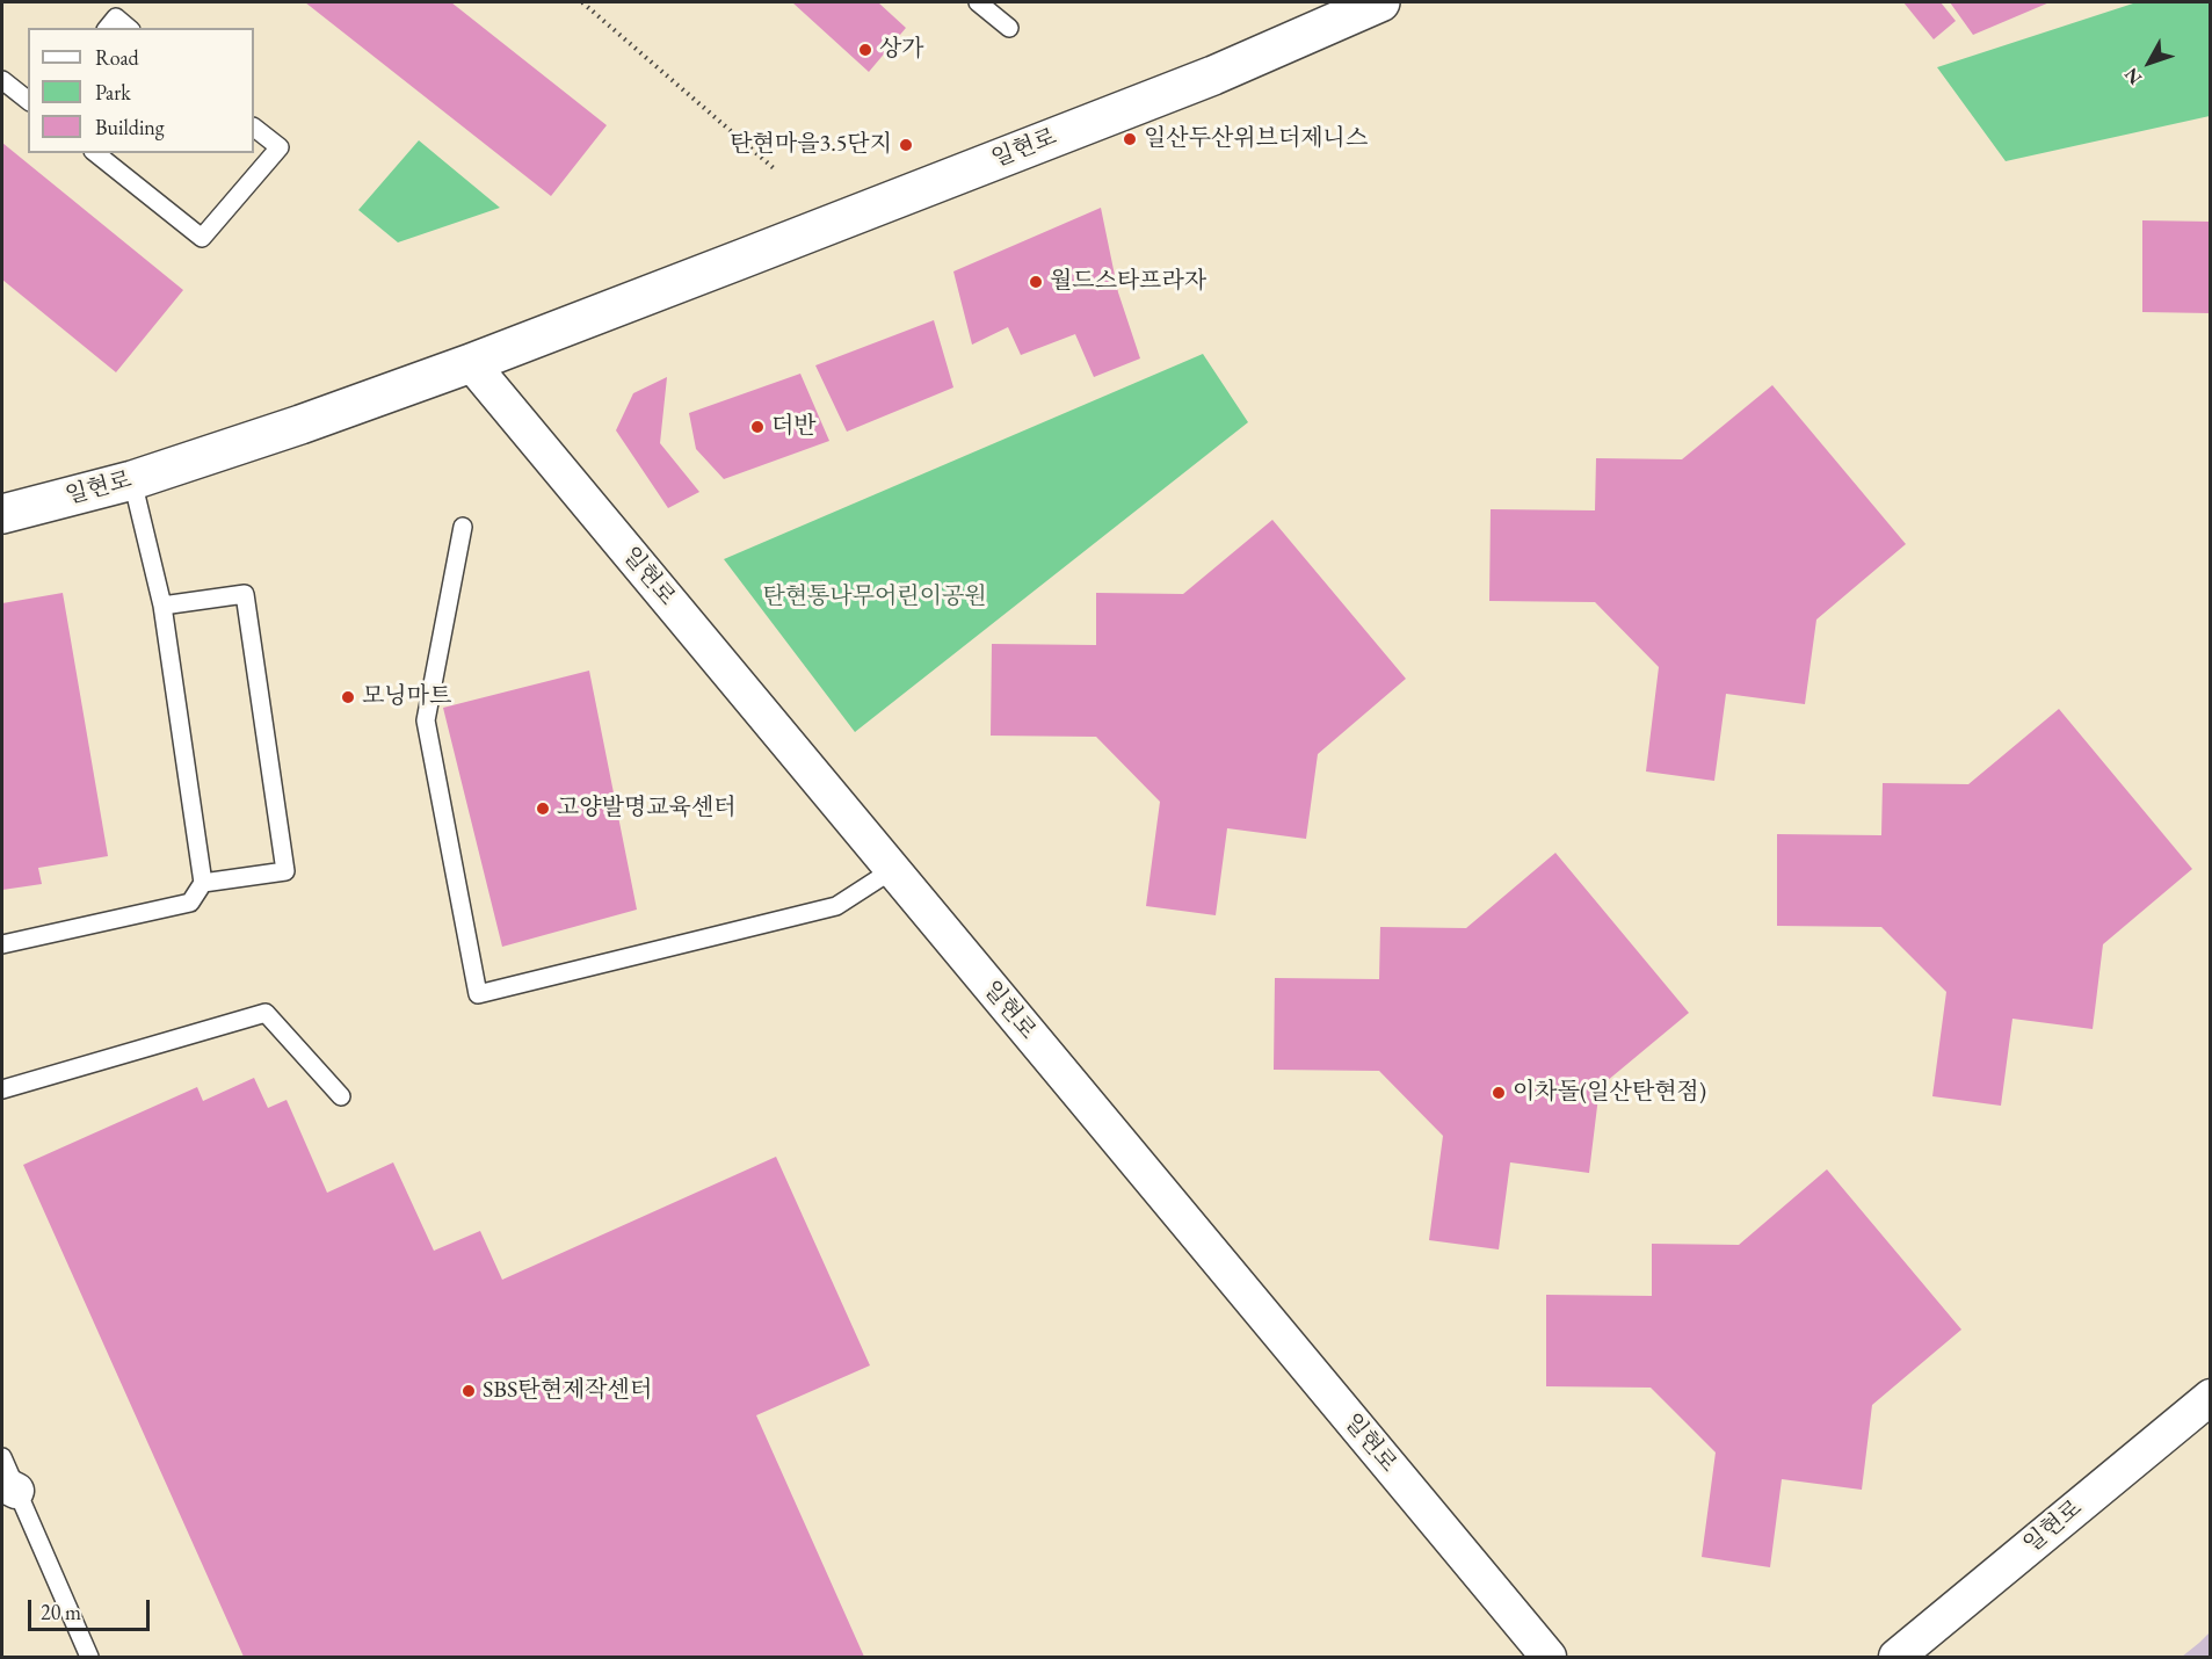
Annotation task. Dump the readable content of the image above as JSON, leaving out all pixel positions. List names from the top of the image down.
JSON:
{
  "streets": {
    "main road": ["일현로"]
  },
  "parks": ["탄현통나무어린이공원"],
  "places": [
    "상가",
    "일산두산위브더제니스",
    "탄현마을3.5단지",
    "월드스타프라자",
    "더반",
    "모닝마트",
    "고양발명교육센터",
    "이차돌(일산탄현점)",
    "SBS탄현제작센터"
  ],
  "legend": ["Road", "Park", "Building"],
  "scale_bar": "20 m",
  "north": "bottom left"
}
